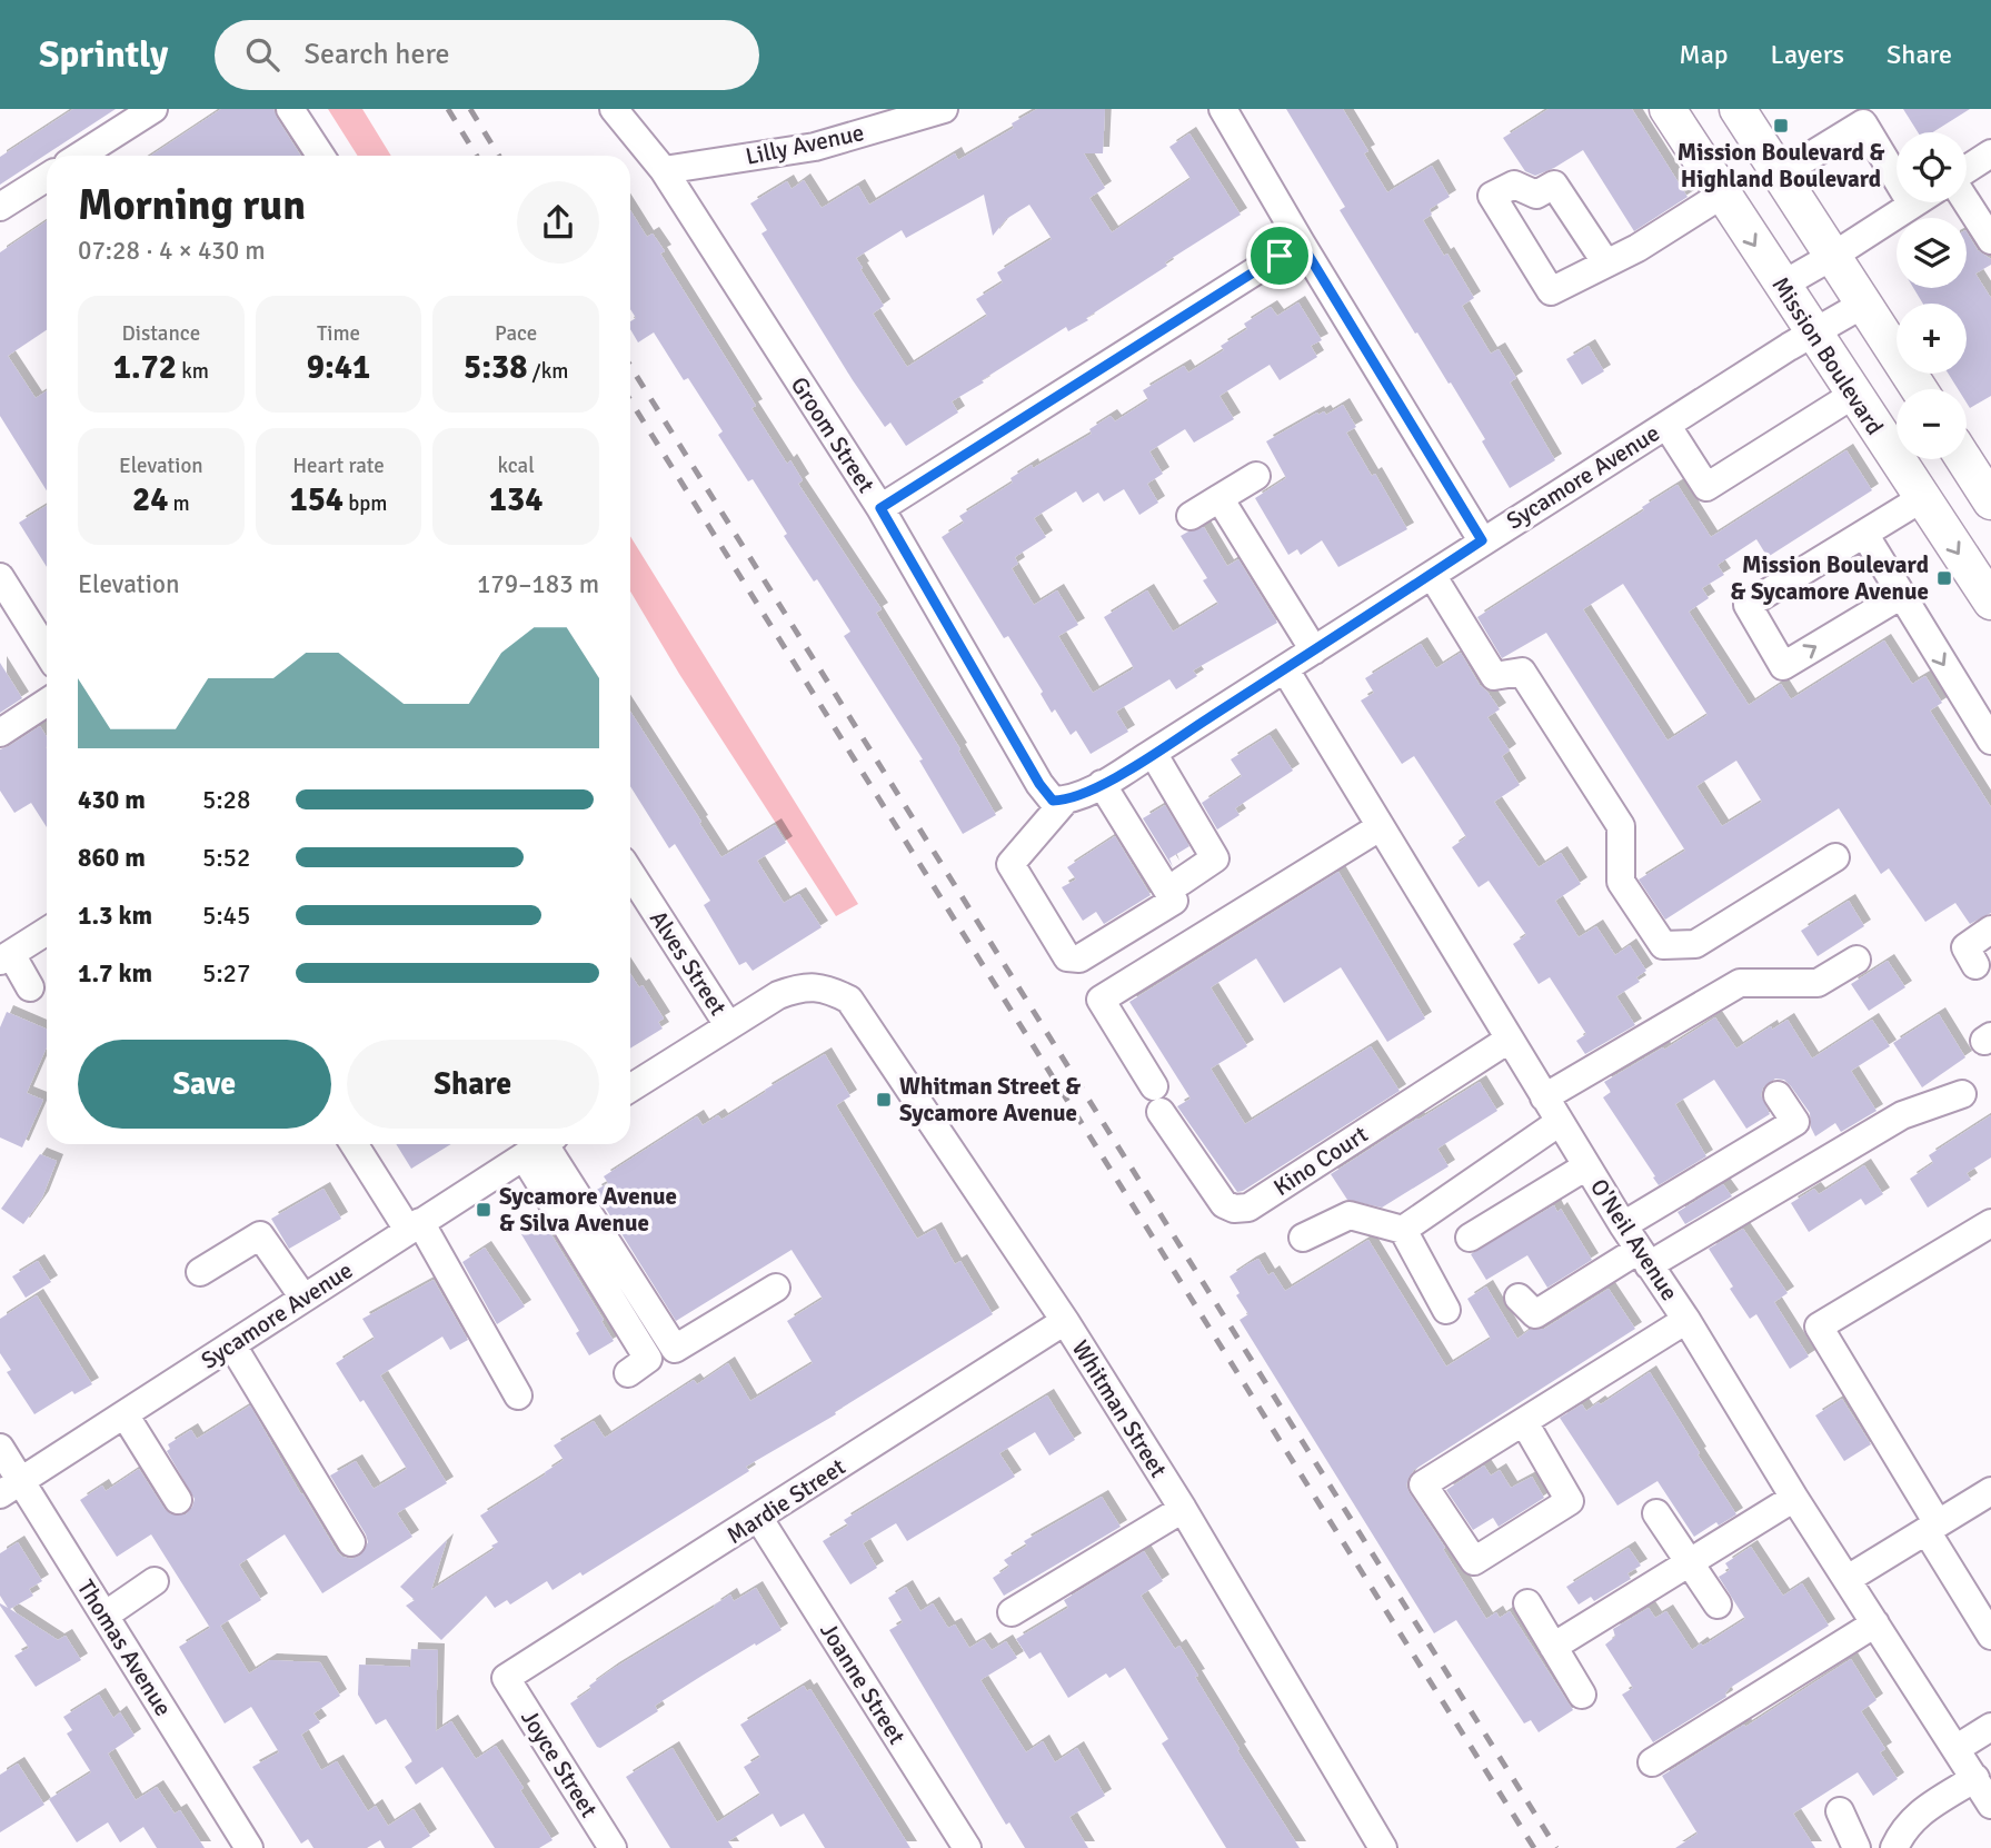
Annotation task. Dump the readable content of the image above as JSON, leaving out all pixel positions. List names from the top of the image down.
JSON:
{
  "streets": {
    "main road": ["Mission Boulevard"],
    "street": [
      "Lilly Avenue",
      "Groom Street",
      "Sycamore Avenue",
      "Alves Street",
      "Kino Court",
      "O'Neil Avenue",
      "Whitman Street",
      "Mardie Street",
      "Thomas Avenue",
      "Joanne Street",
      "Joyce Street"
    ]
  },
  "crossings": [
    ["Lilly Avenue", "Groom Street"],
    ["Mission Boulevard", "Sycamore Avenue"],
    ["Groom Street", "Sycamore Avenue"],
    ["Sycamore Avenue", "O'Neil Avenue"],
    ["Sycamore Avenue", "Thomas Avenue"],
    ["Alves Street", "Whitman Street"],
    ["Kino Court", "O'Neil Avenue"],
    ["Whitman Street", "Mardie Street"],
    ["Mardie Street", "Joanne Street"],
    ["Mardie Street", "Joyce Street"]
  ],
  "places": {
    "transit": [
      "Mission Boulevard & Highland Boulevard",
      "Mission Boulevard & Sycamore Avenue",
      "Whitman Street & Sycamore Avenue",
      "Sycamore Avenue & Silva Avenue"
    ]
  },
  "page": {
    "header": "Sprintly",
    "search": "Search here",
    "nav": ["Map", "Layers", "Share"],
    "map_buttons": ["+", "−"],
    "heading": ["Morning run", "07:28 · 4 × 430 m"],
    "stats": [
      ["Distance", "1.72 km"],
      ["Time", "9:41"],
      ["Pace", "5:38 /km"],
      ["Elevation", "24 m"],
      ["Heart rate", "154 bpm"],
      ["kcal", "134"]
    ],
    "chart": ["Elevation", "179–183 m"],
    "list": [
      {
        "name": "430 m",
        "note": "5:28"
      },
      {
        "name": "860 m",
        "note": "5:52"
      },
      {
        "name": "1.3 km",
        "note": "5:45"
      },
      {
        "name": "1.7 km",
        "note": "5:27"
      }
    ],
    "buttons": ["Save", "Share"]
  }
}
